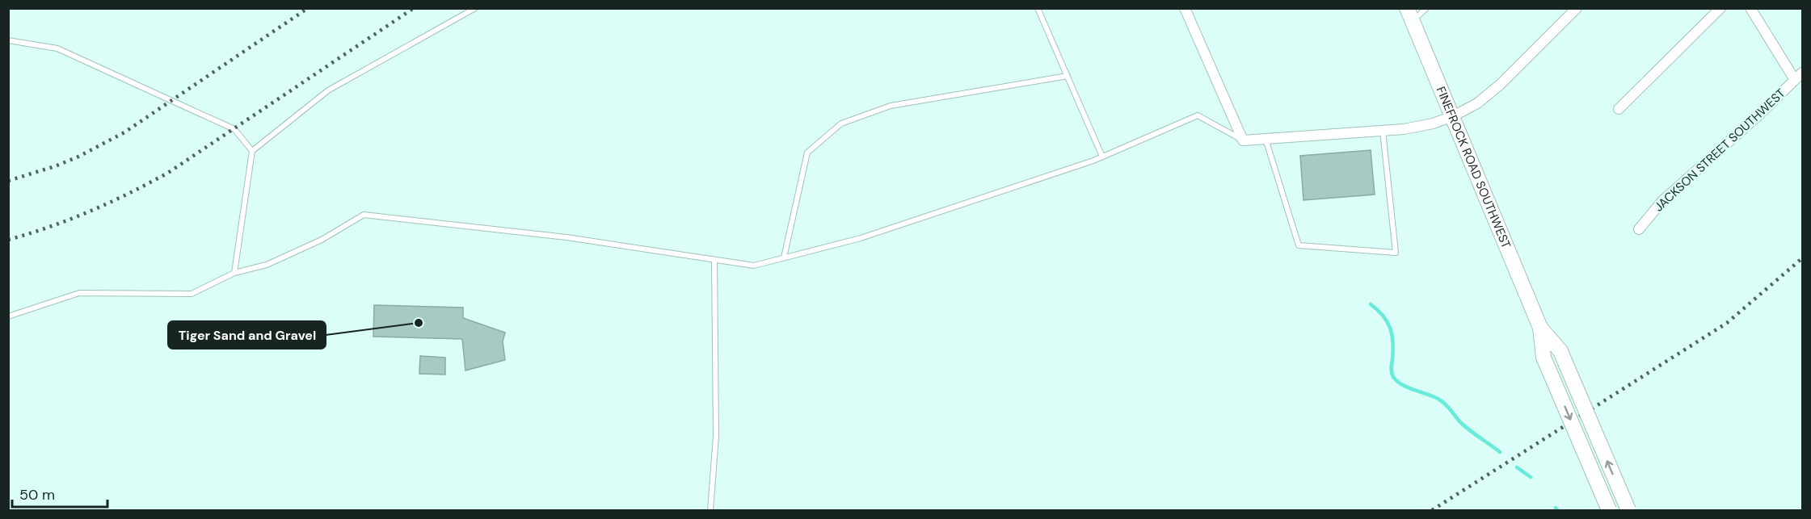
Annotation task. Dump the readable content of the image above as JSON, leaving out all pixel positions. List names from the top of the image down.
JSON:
{
  "streets": {
    "main road": ["FINEFROCK ROAD SOUTHWEST"],
    "street": ["JACKSON STREET SOUTHWEST"]
  },
  "places": ["Tiger Sand and Gravel"],
  "scale_bar": "50 m"
}
